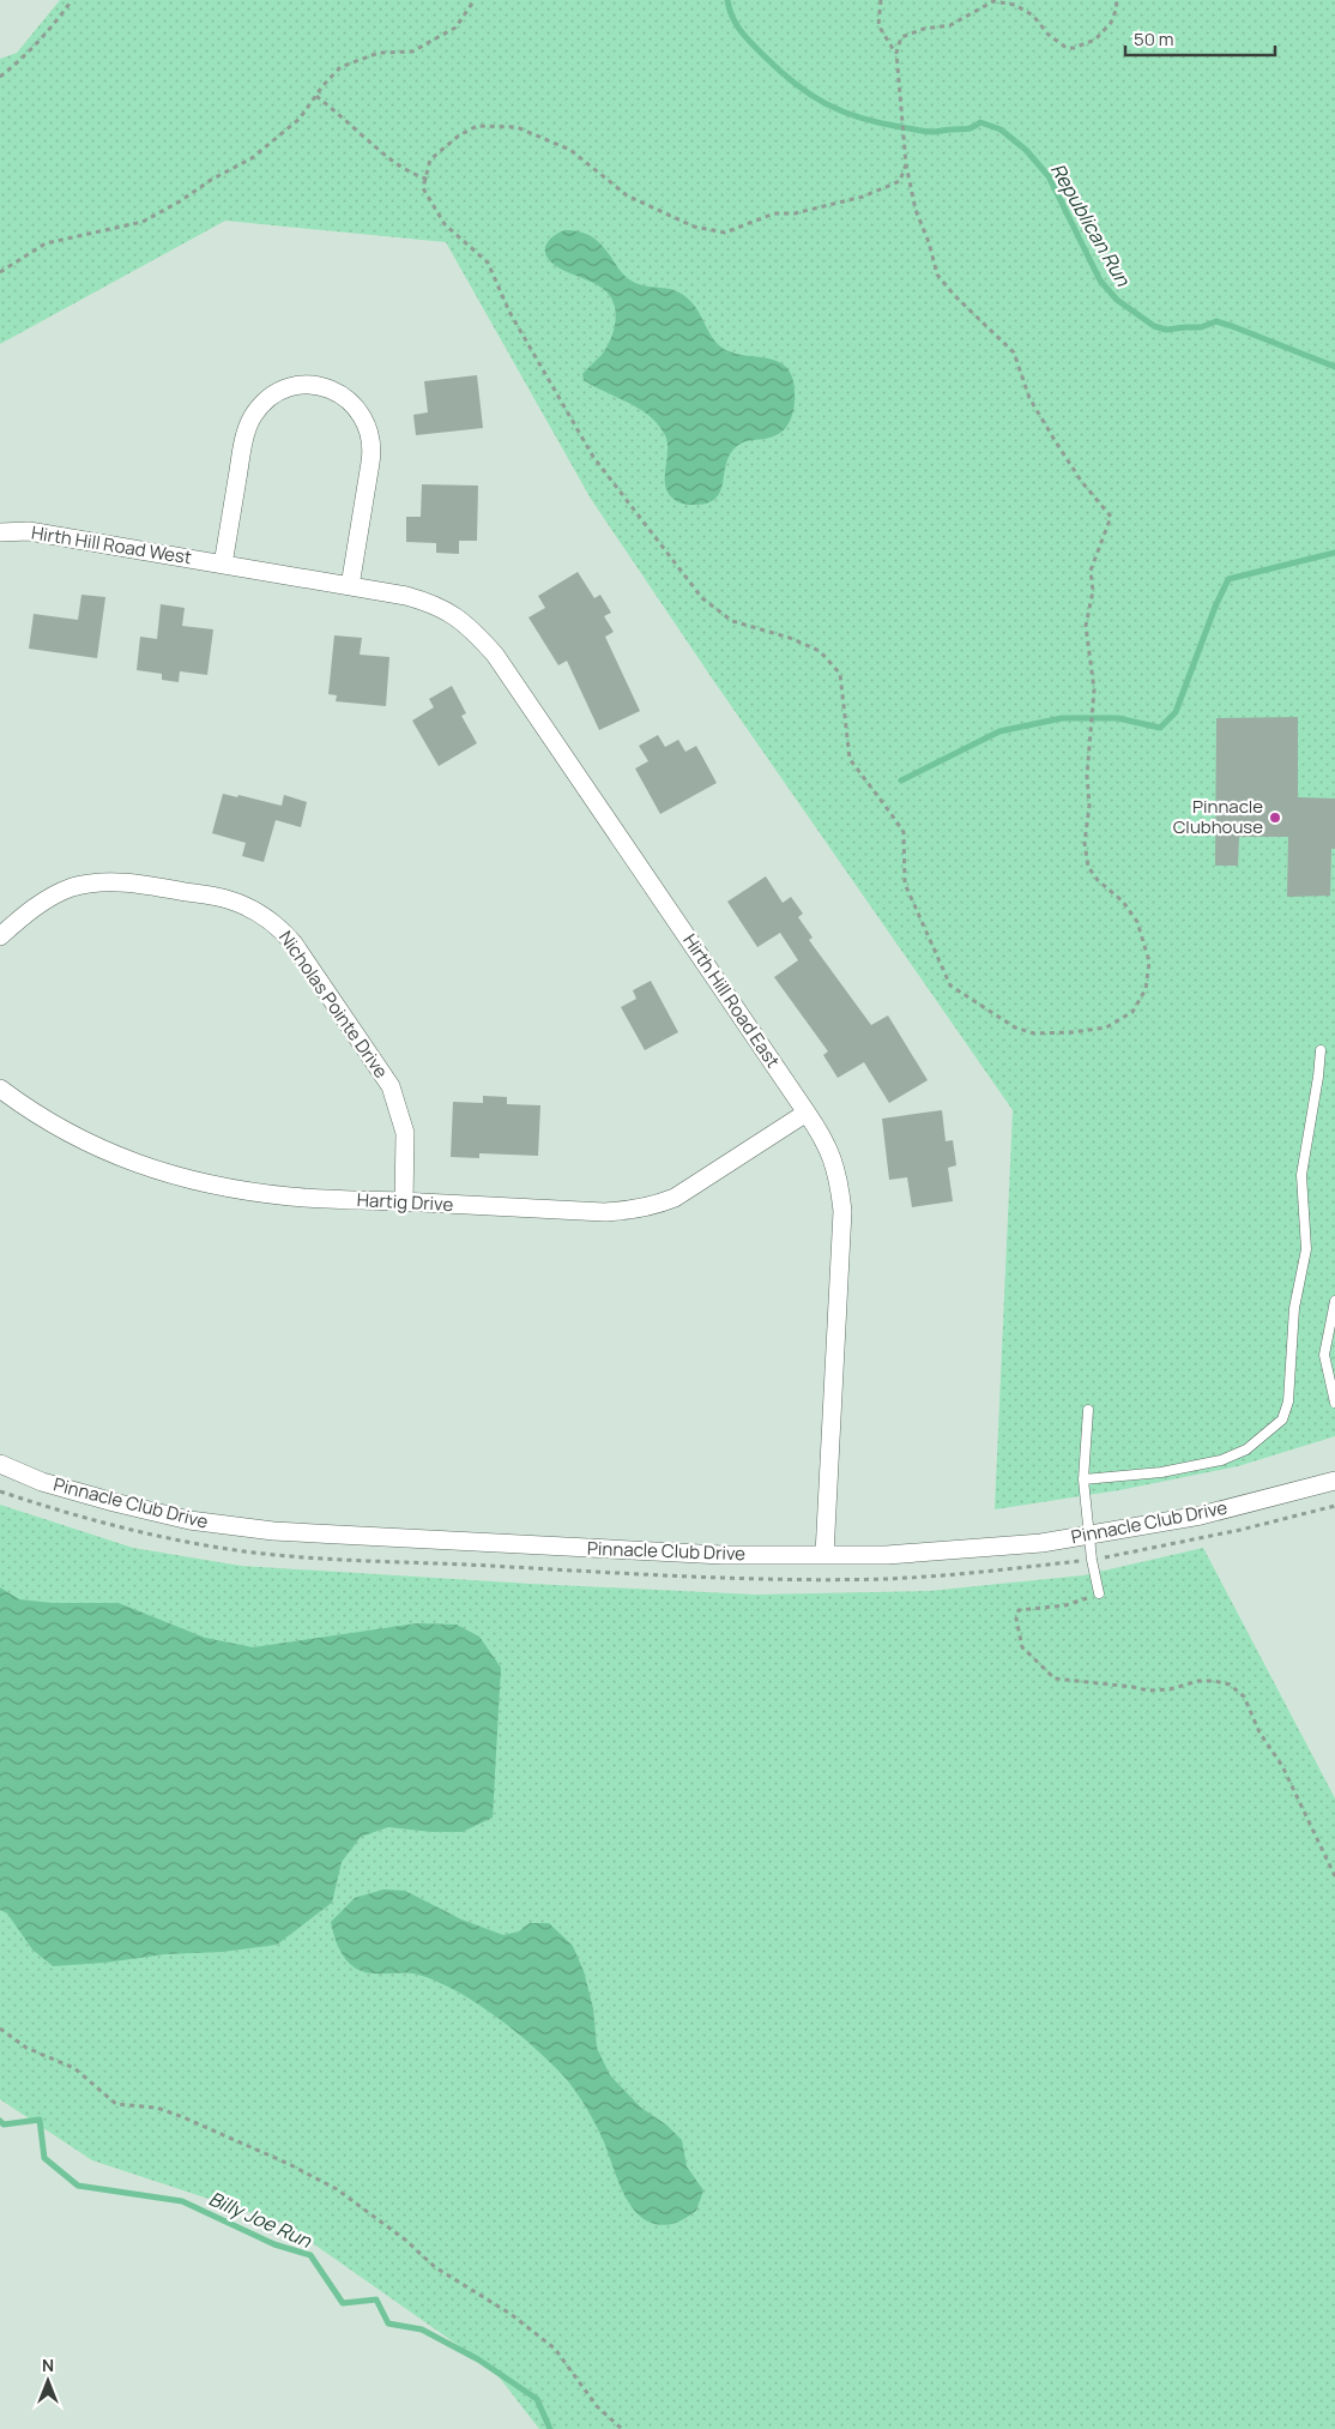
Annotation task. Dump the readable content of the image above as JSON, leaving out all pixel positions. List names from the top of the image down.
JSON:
{
  "streets": {
    "street": [
      "Hirth Hill Road West",
      "Hirth Hill Road East",
      "Nicholas Pointe Drive",
      "Hartig Drive",
      "Pinnacle Club Drive"
    ]
  },
  "crossings": [
    ["Hirth Hill Road West", "Hirth Hill Road East"],
    ["Hirth Hill Road East", "Hartig Drive"],
    ["Hirth Hill Road East", "Pinnacle Club Drive"],
    ["Nicholas Pointe Drive", "Hartig Drive"]
  ],
  "water": ["Republican Run", "Billy Joe Run"],
  "places": ["Pinnacle Clubhouse"],
  "scale_bar": "50 m",
  "north": "top"
}
